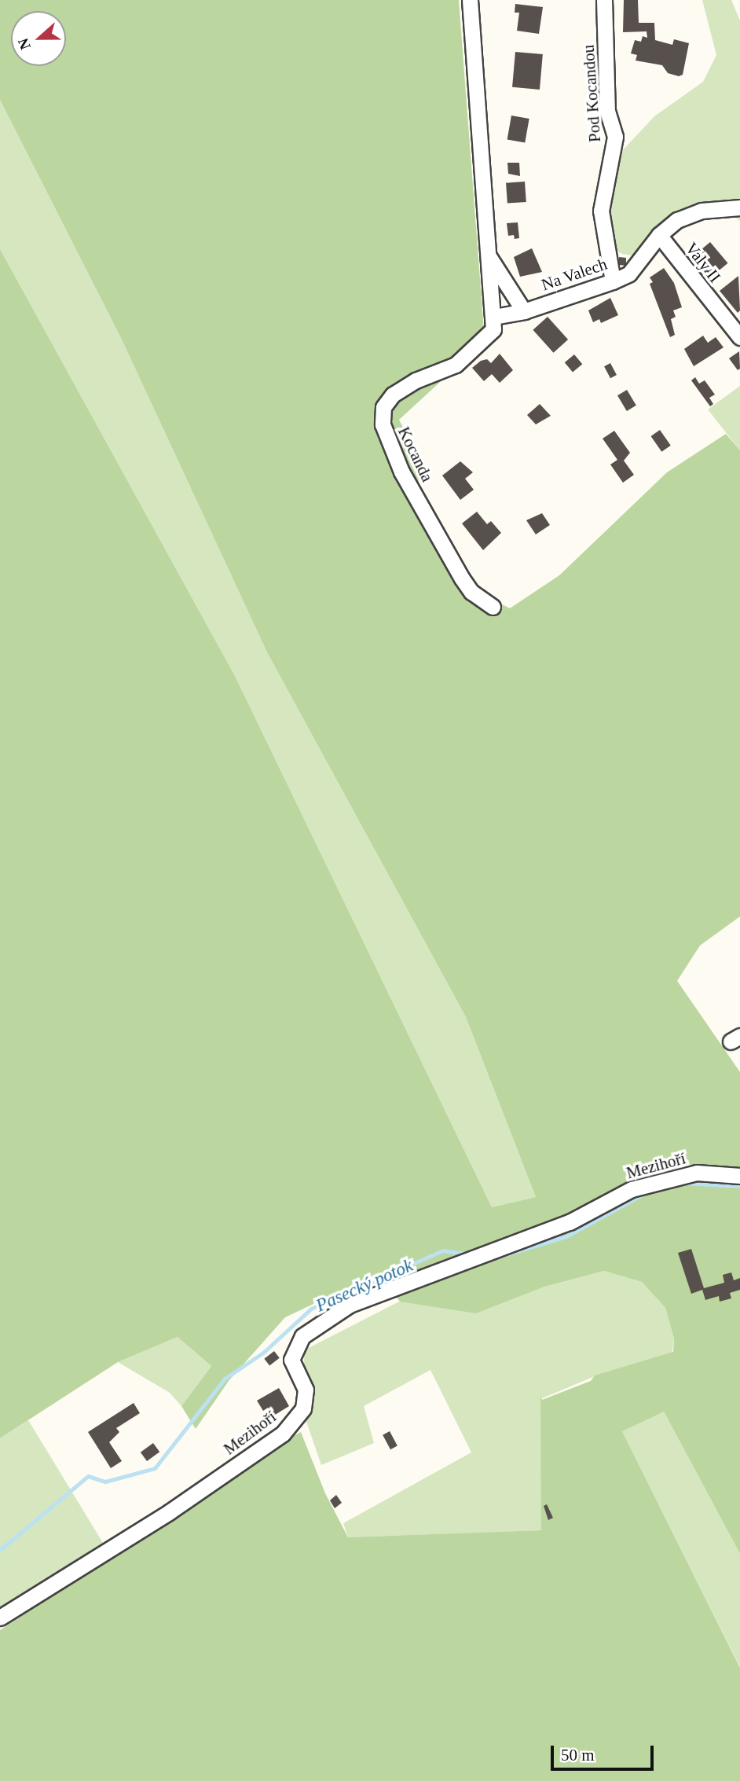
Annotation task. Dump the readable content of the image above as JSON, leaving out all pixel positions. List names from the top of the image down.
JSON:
{
  "streets": {
    "street": [
      "Pod Kocandou",
      "Valy II",
      "Na Valech",
      "Kocanda",
      "Mezihoří"
    ]
  },
  "crossings": [
    ["Pod Kocandou", "Na Valech"],
    ["Valy II", "Na Valech"],
    ["Na Valech", "Kocanda"]
  ],
  "water": ["Pasecký potok"],
  "scale_bar": "50 m",
  "north": "left"
}
